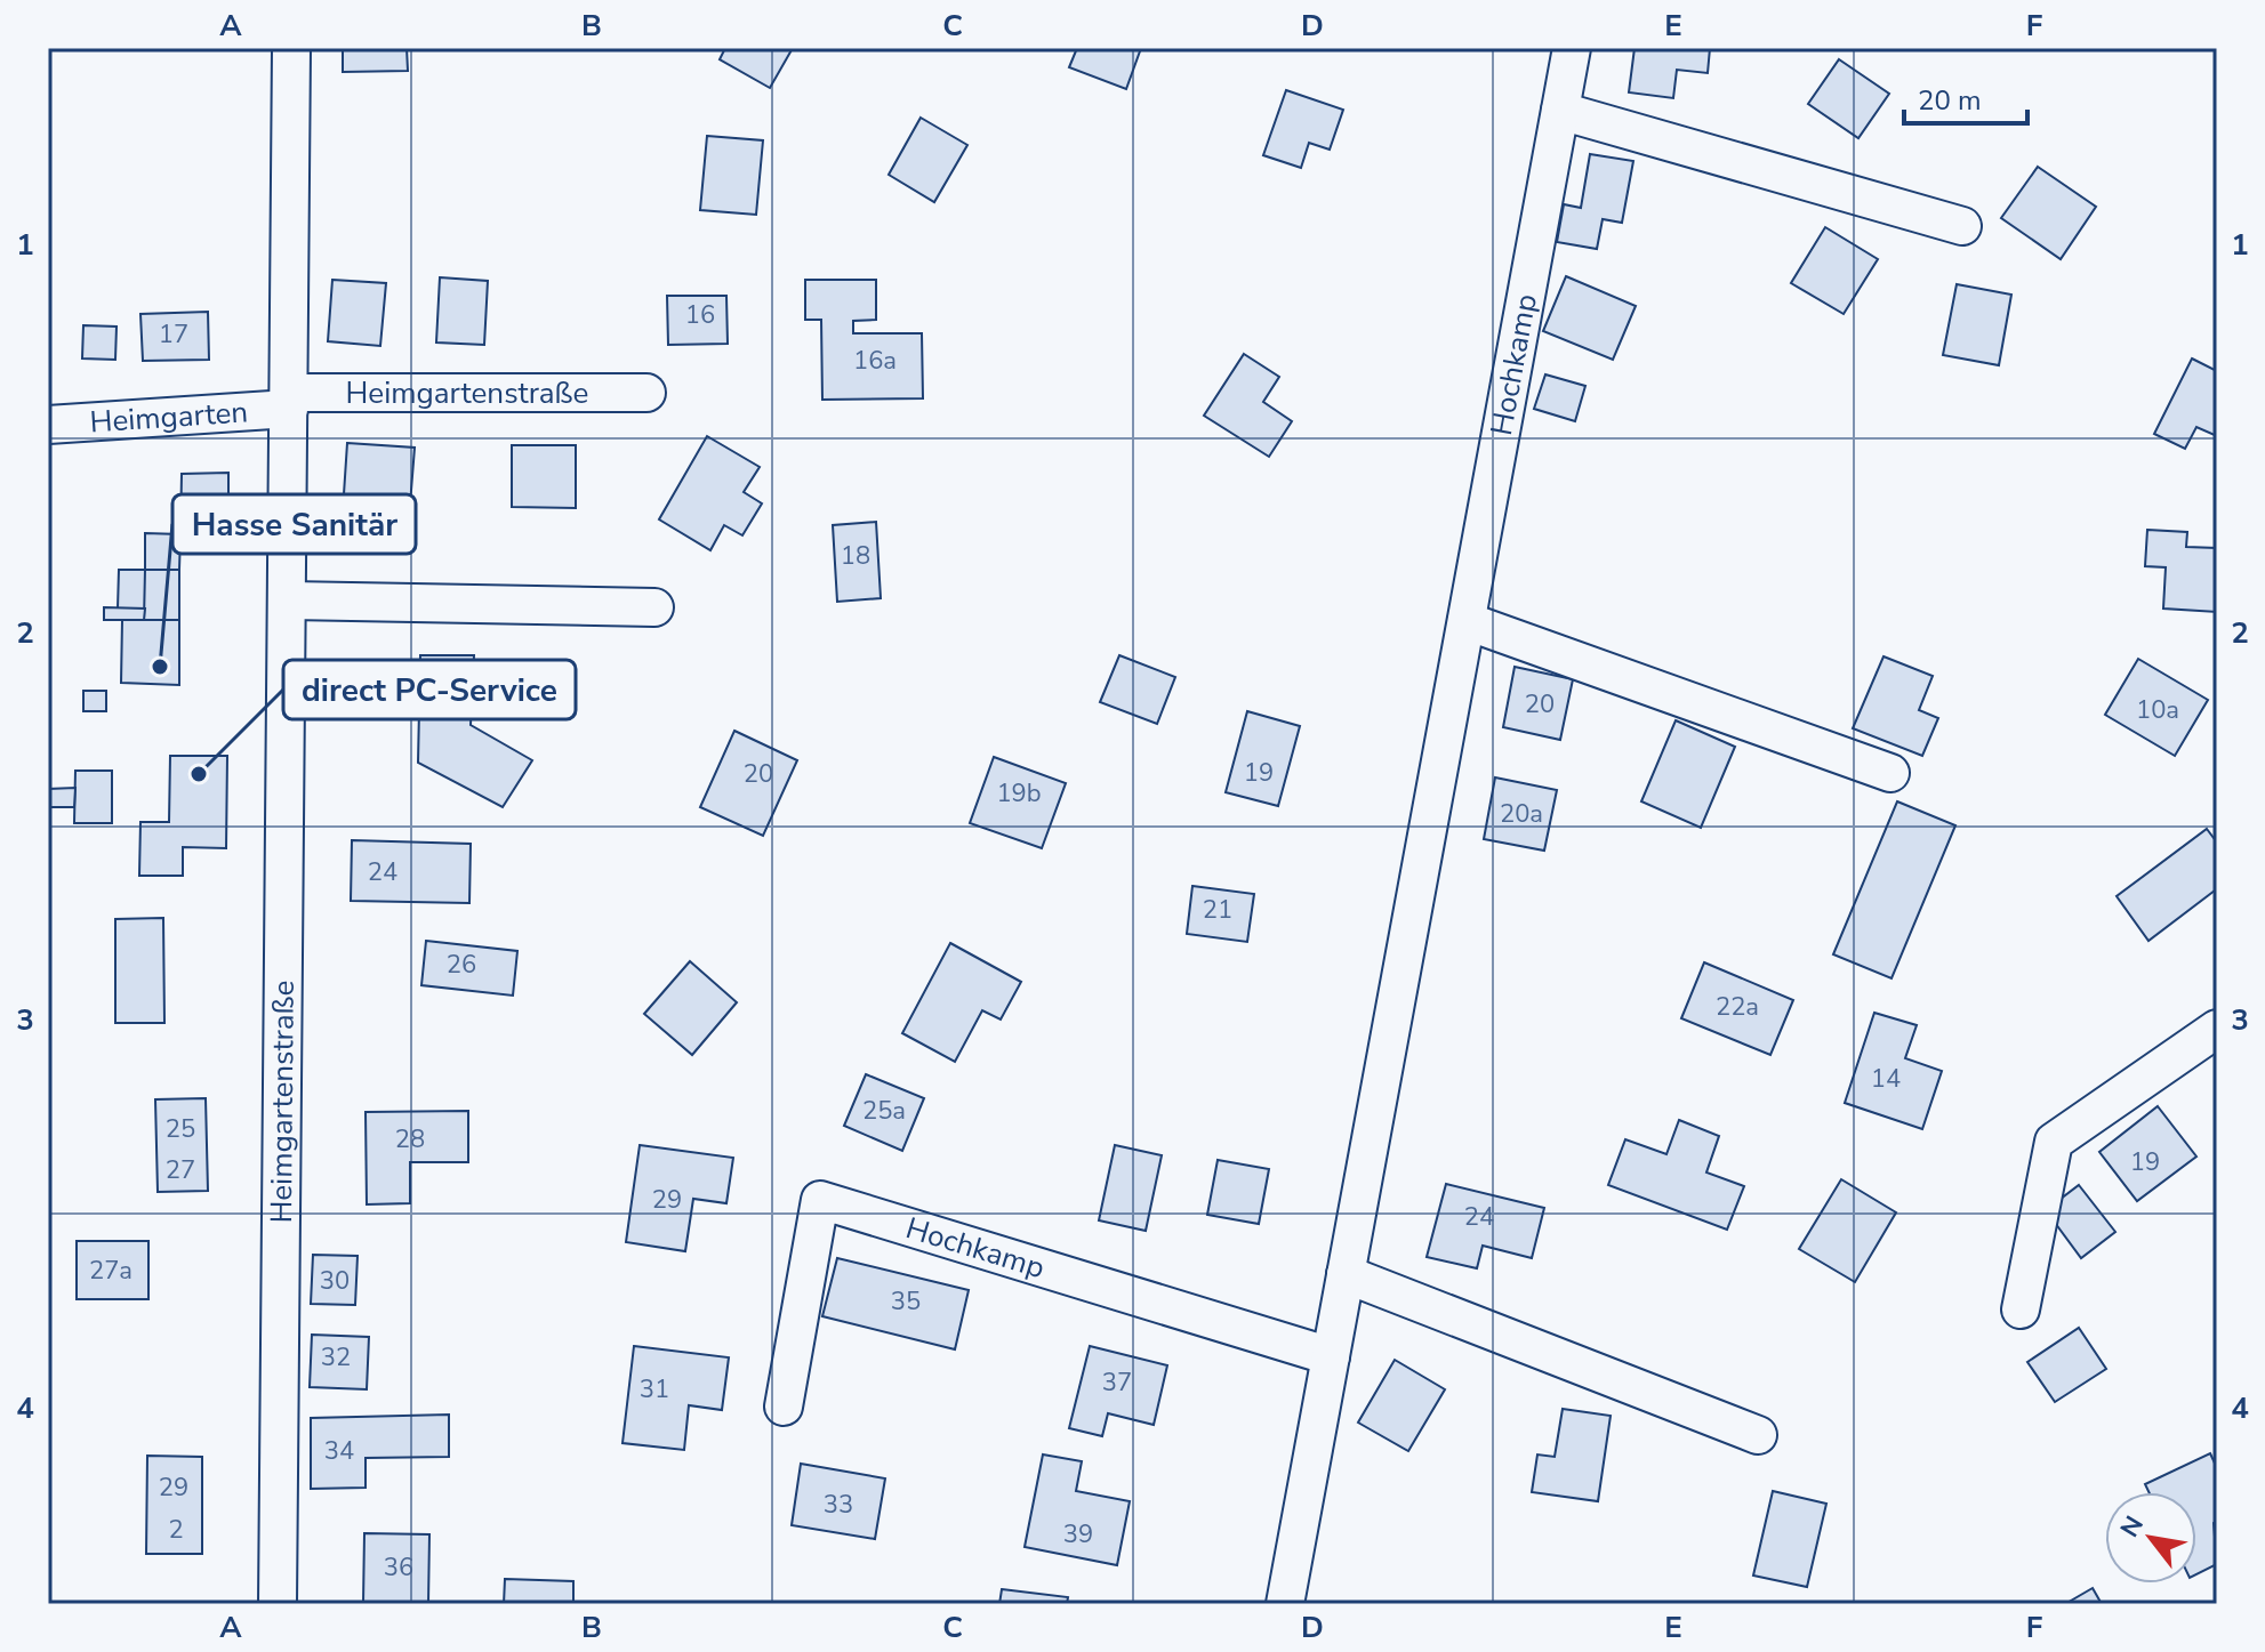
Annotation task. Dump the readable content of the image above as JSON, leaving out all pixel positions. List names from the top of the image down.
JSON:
{
  "streets": {
    "street": ["Hochkamp", "Heimgartenstraße", "Heimgarten"]
  },
  "crossings": [
    ["Heimgartenstraße", "Heimgarten"]
  ],
  "places": ["Hasse Sanitär", "direct PC-Service"],
  "house_numbers": [
    "16",
    "17",
    "16a",
    "18",
    "20",
    "10a",
    "19",
    "20",
    "19b",
    "20a",
    "24",
    "21",
    "26",
    "22a",
    "14",
    "25a",
    "25",
    "28",
    "19",
    "27",
    "29",
    "24",
    "27a",
    "30",
    "35",
    "32",
    "37",
    "31",
    "34",
    "29",
    "33",
    "2",
    "39",
    "36"
  ],
  "scale_bar": "20 m",
  "north": "top left",
  "grid": {
    "columns": [
      "A",
      "B",
      "C",
      "D",
      "E",
      "F"
    ],
    "rows": [
      "1",
      "2",
      "3",
      "4"
    ]
  }
}
